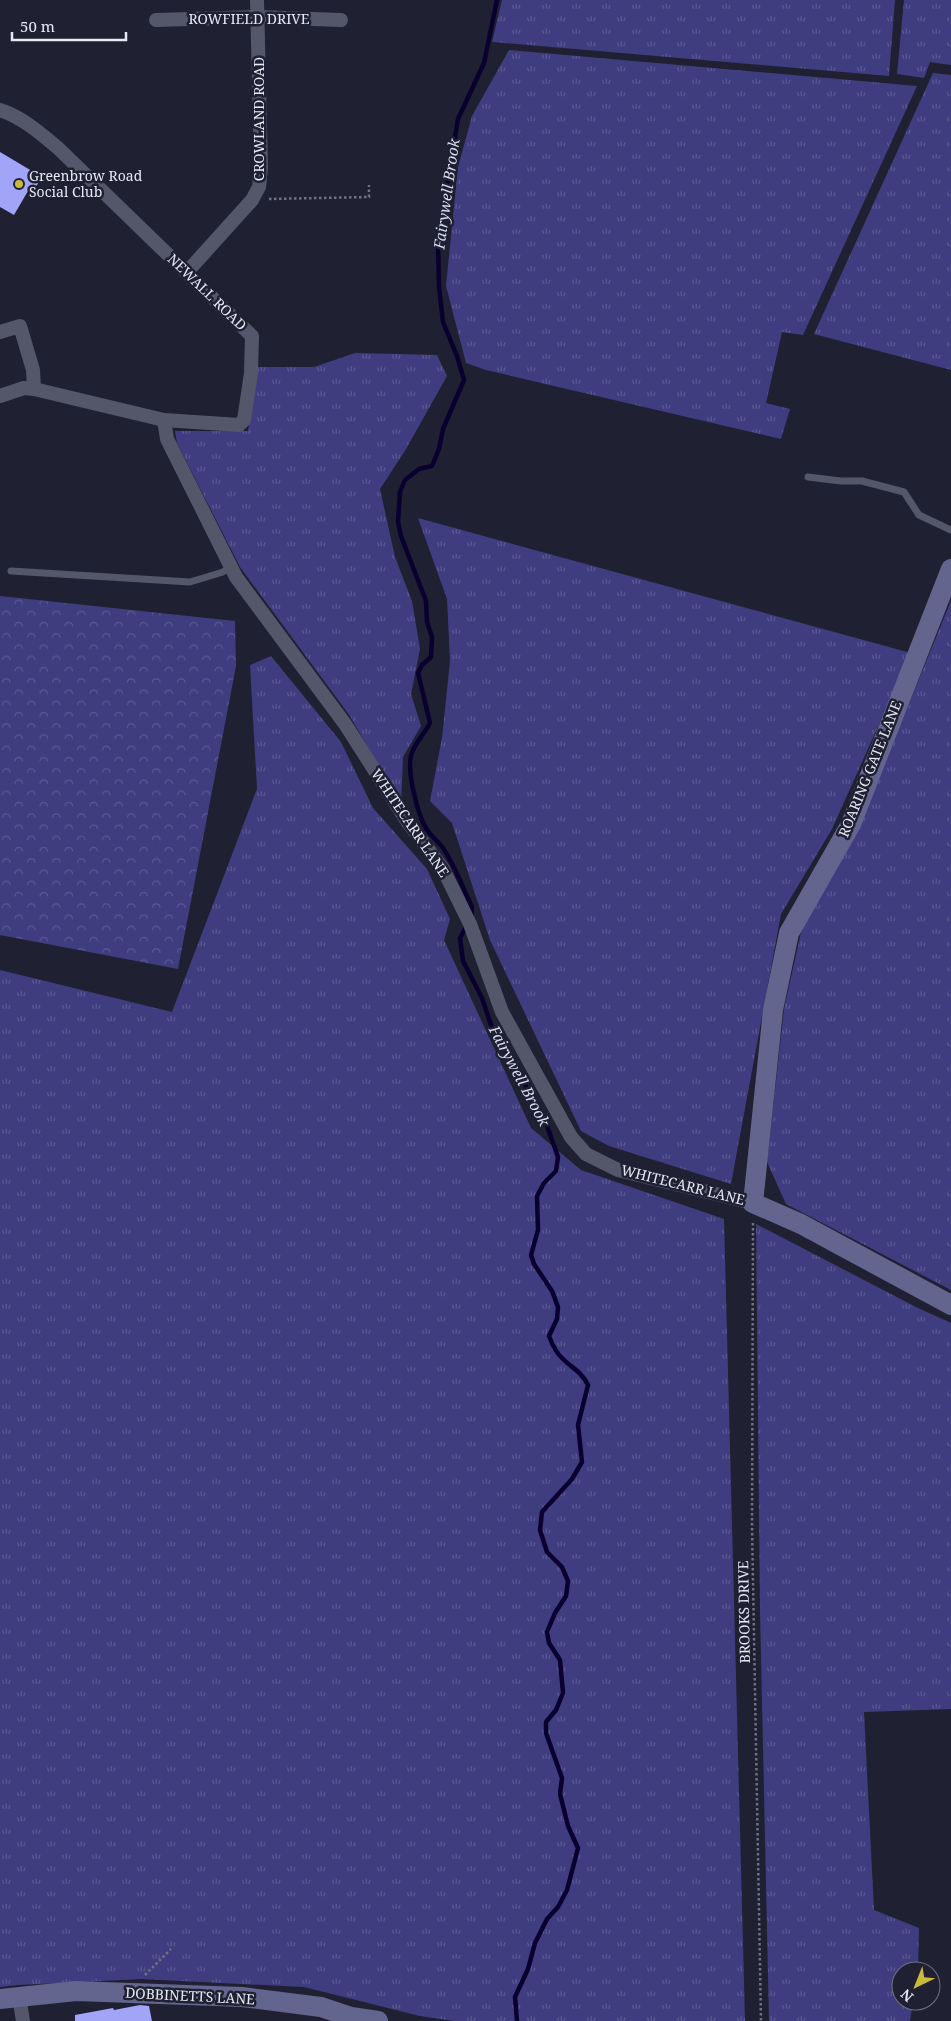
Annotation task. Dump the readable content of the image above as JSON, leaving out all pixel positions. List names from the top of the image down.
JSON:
{
  "streets": {
    "street": [
      "ROWFIELD DRIVE",
      "CROWLAND ROAD",
      "NEWALL ROAD",
      "ROARING GATE LANE",
      "WHITECARR LANE",
      "DOBBINETTS LANE"
    ],
    "path": ["BROOKS DRIVE"]
  },
  "crossings": [
    ["ROWFIELD DRIVE", "CROWLAND ROAD"],
    ["CROWLAND ROAD", "NEWALL ROAD"],
    ["NEWALL ROAD", "WHITECARR LANE"],
    ["ROARING GATE LANE", "WHITECARR LANE"],
    ["ROARING GATE LANE", "BROOKS DRIVE"],
    ["WHITECARR LANE", "BROOKS DRIVE"]
  ],
  "water": ["Fairywell Brook"],
  "places": ["Greenbrow Road Social Club"],
  "scale_bar": "50 m",
  "north": "bottom left"
}
